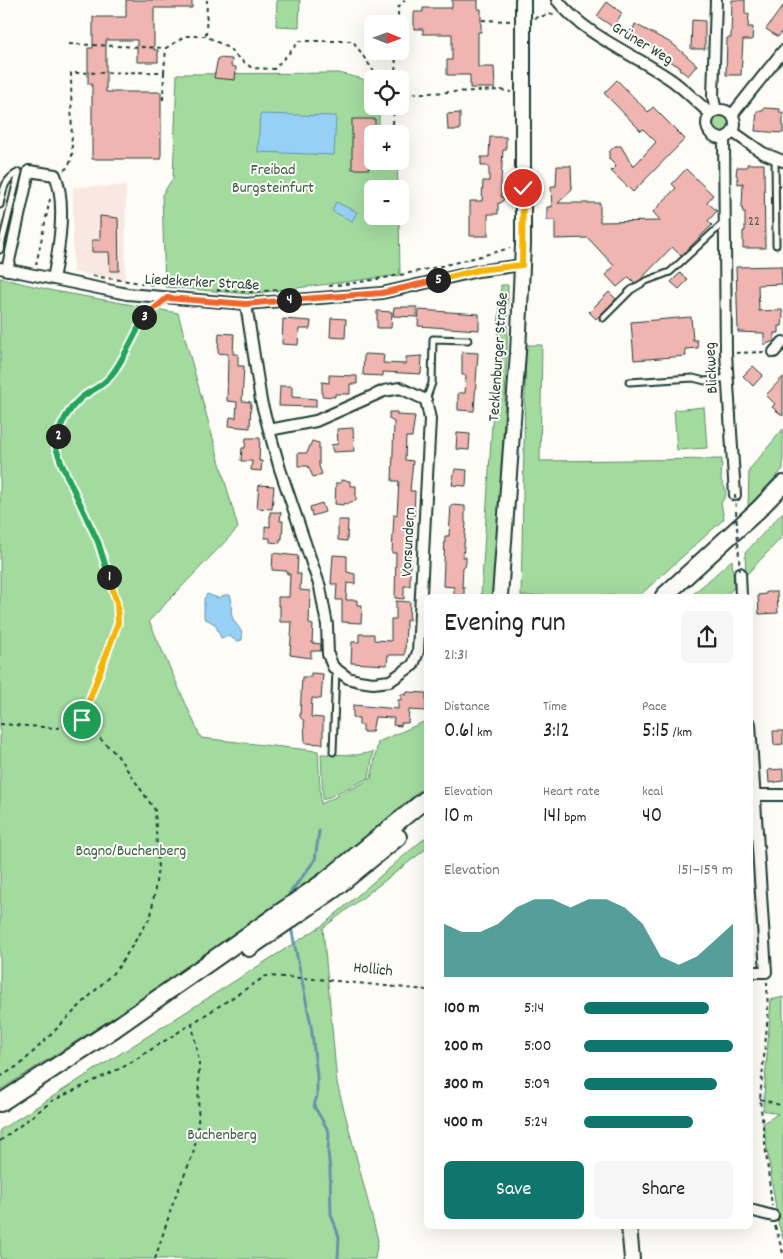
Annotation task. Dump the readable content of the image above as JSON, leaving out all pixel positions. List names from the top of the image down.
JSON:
{
  "streets": {
    "main road": ["Tecklenburger Straße"],
    "street": [
      "Grüner Weg",
      "Liedekerker Straße",
      "Blickweg",
      "Vorsundern"
    ],
    "path": ["Hollich"]
  },
  "crossings": [
    ["Grüner Weg", "Blickweg"],
    ["Liedekerker Straße", "Tecklenburger Straße"]
  ],
  "parks": ["Freibad Burgsteinfurt", "Bagno/Buchenberg", "Buchenberg"],
  "house_numbers": ["22"],
  "north": "right",
  "page": {
    "map_buttons": ["+", "−"],
    "pins": [
      "5",
      "4",
      "3",
      "2",
      "1"
    ],
    "heading": ["Evening run", "21:31"],
    "stats": [
      ["Distance", "0.61 km"],
      ["Time", "3:12"],
      ["Pace", "5:15 /km"],
      ["Elevation", "10 m"],
      ["Heart rate", "141 bpm"],
      ["kcal", "40"]
    ],
    "chart": ["Elevation", "151–159 m"],
    "list": [
      {
        "name": "100 m",
        "note": "5:14"
      },
      {
        "name": "200 m",
        "note": "5:00"
      },
      {
        "name": "300 m",
        "note": "5:09"
      },
      {
        "name": "400 m",
        "note": "5:24"
      }
    ],
    "buttons": ["Save", "Share"]
  }
}
